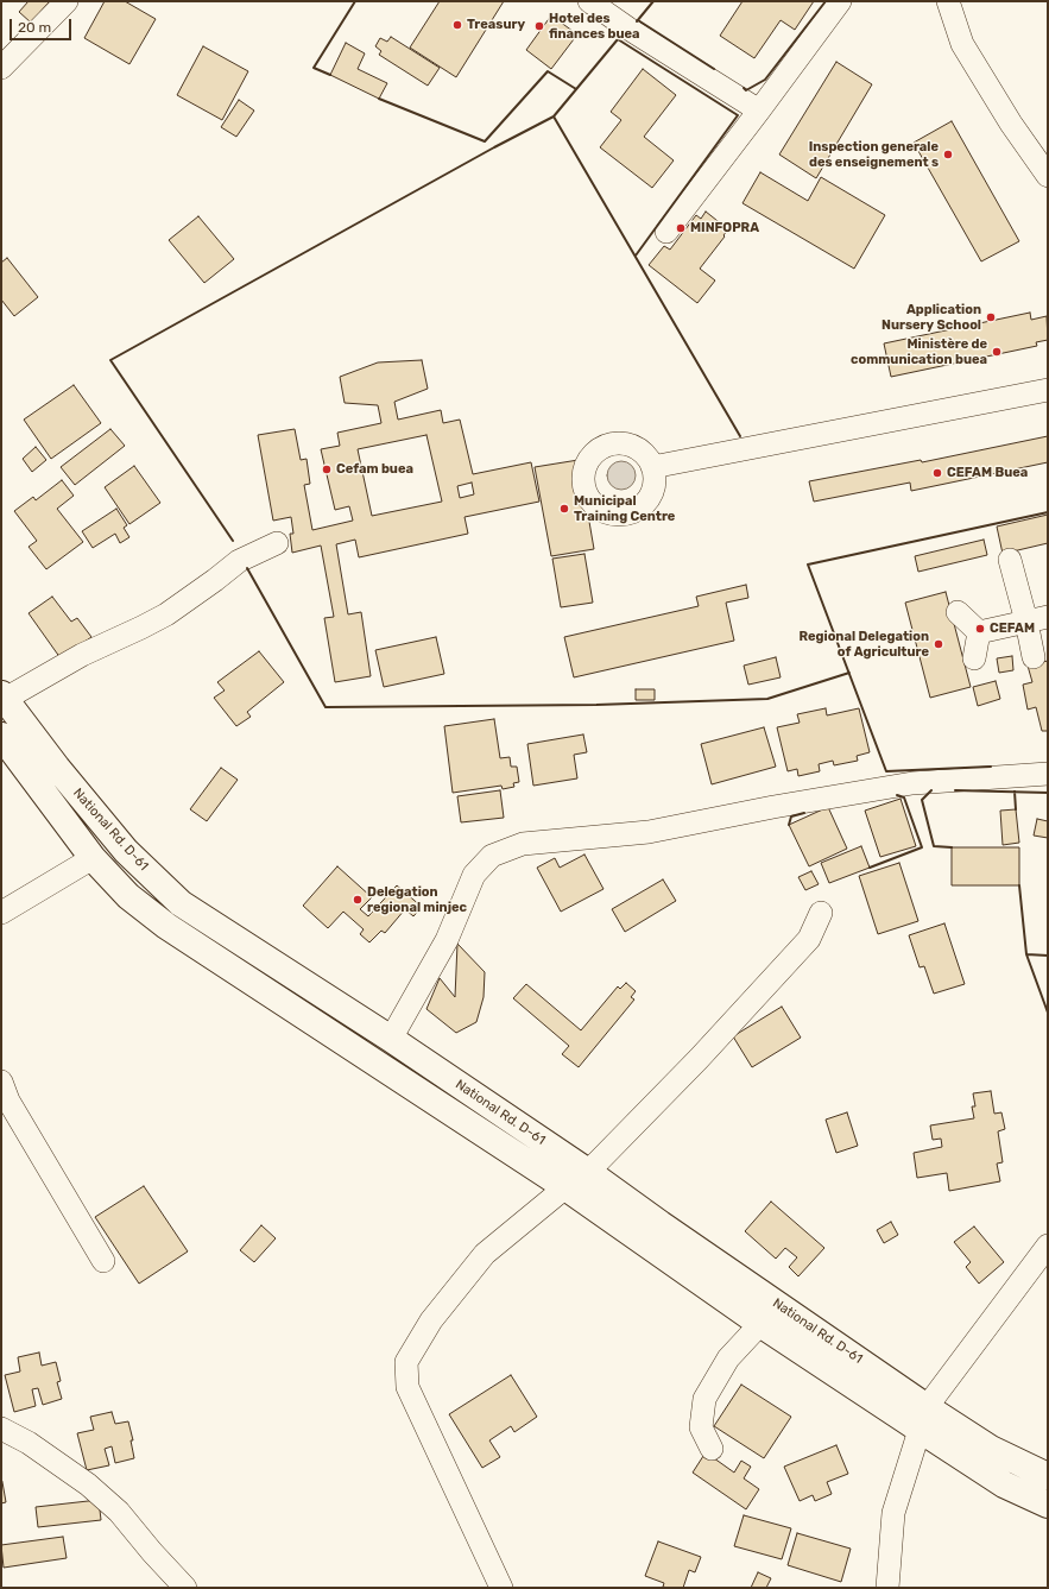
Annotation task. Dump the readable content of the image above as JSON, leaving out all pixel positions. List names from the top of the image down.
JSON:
{
  "streets": {
    "highway": ["National Rd. D-61"]
  },
  "places": [
    "Treasury",
    "Hotel des finances buea",
    "Inspection generale des enseignement s",
    "MINFOPRA",
    "Application Nursery School",
    "Ministère de communication buea",
    "Cefam buea",
    "CEFAM Buea",
    "Municipal Training Centre",
    "CEFAM",
    "Regional Delegation of Agriculture",
    "Delegation regional minjec"
  ],
  "scale_bar": "20 m"
}
